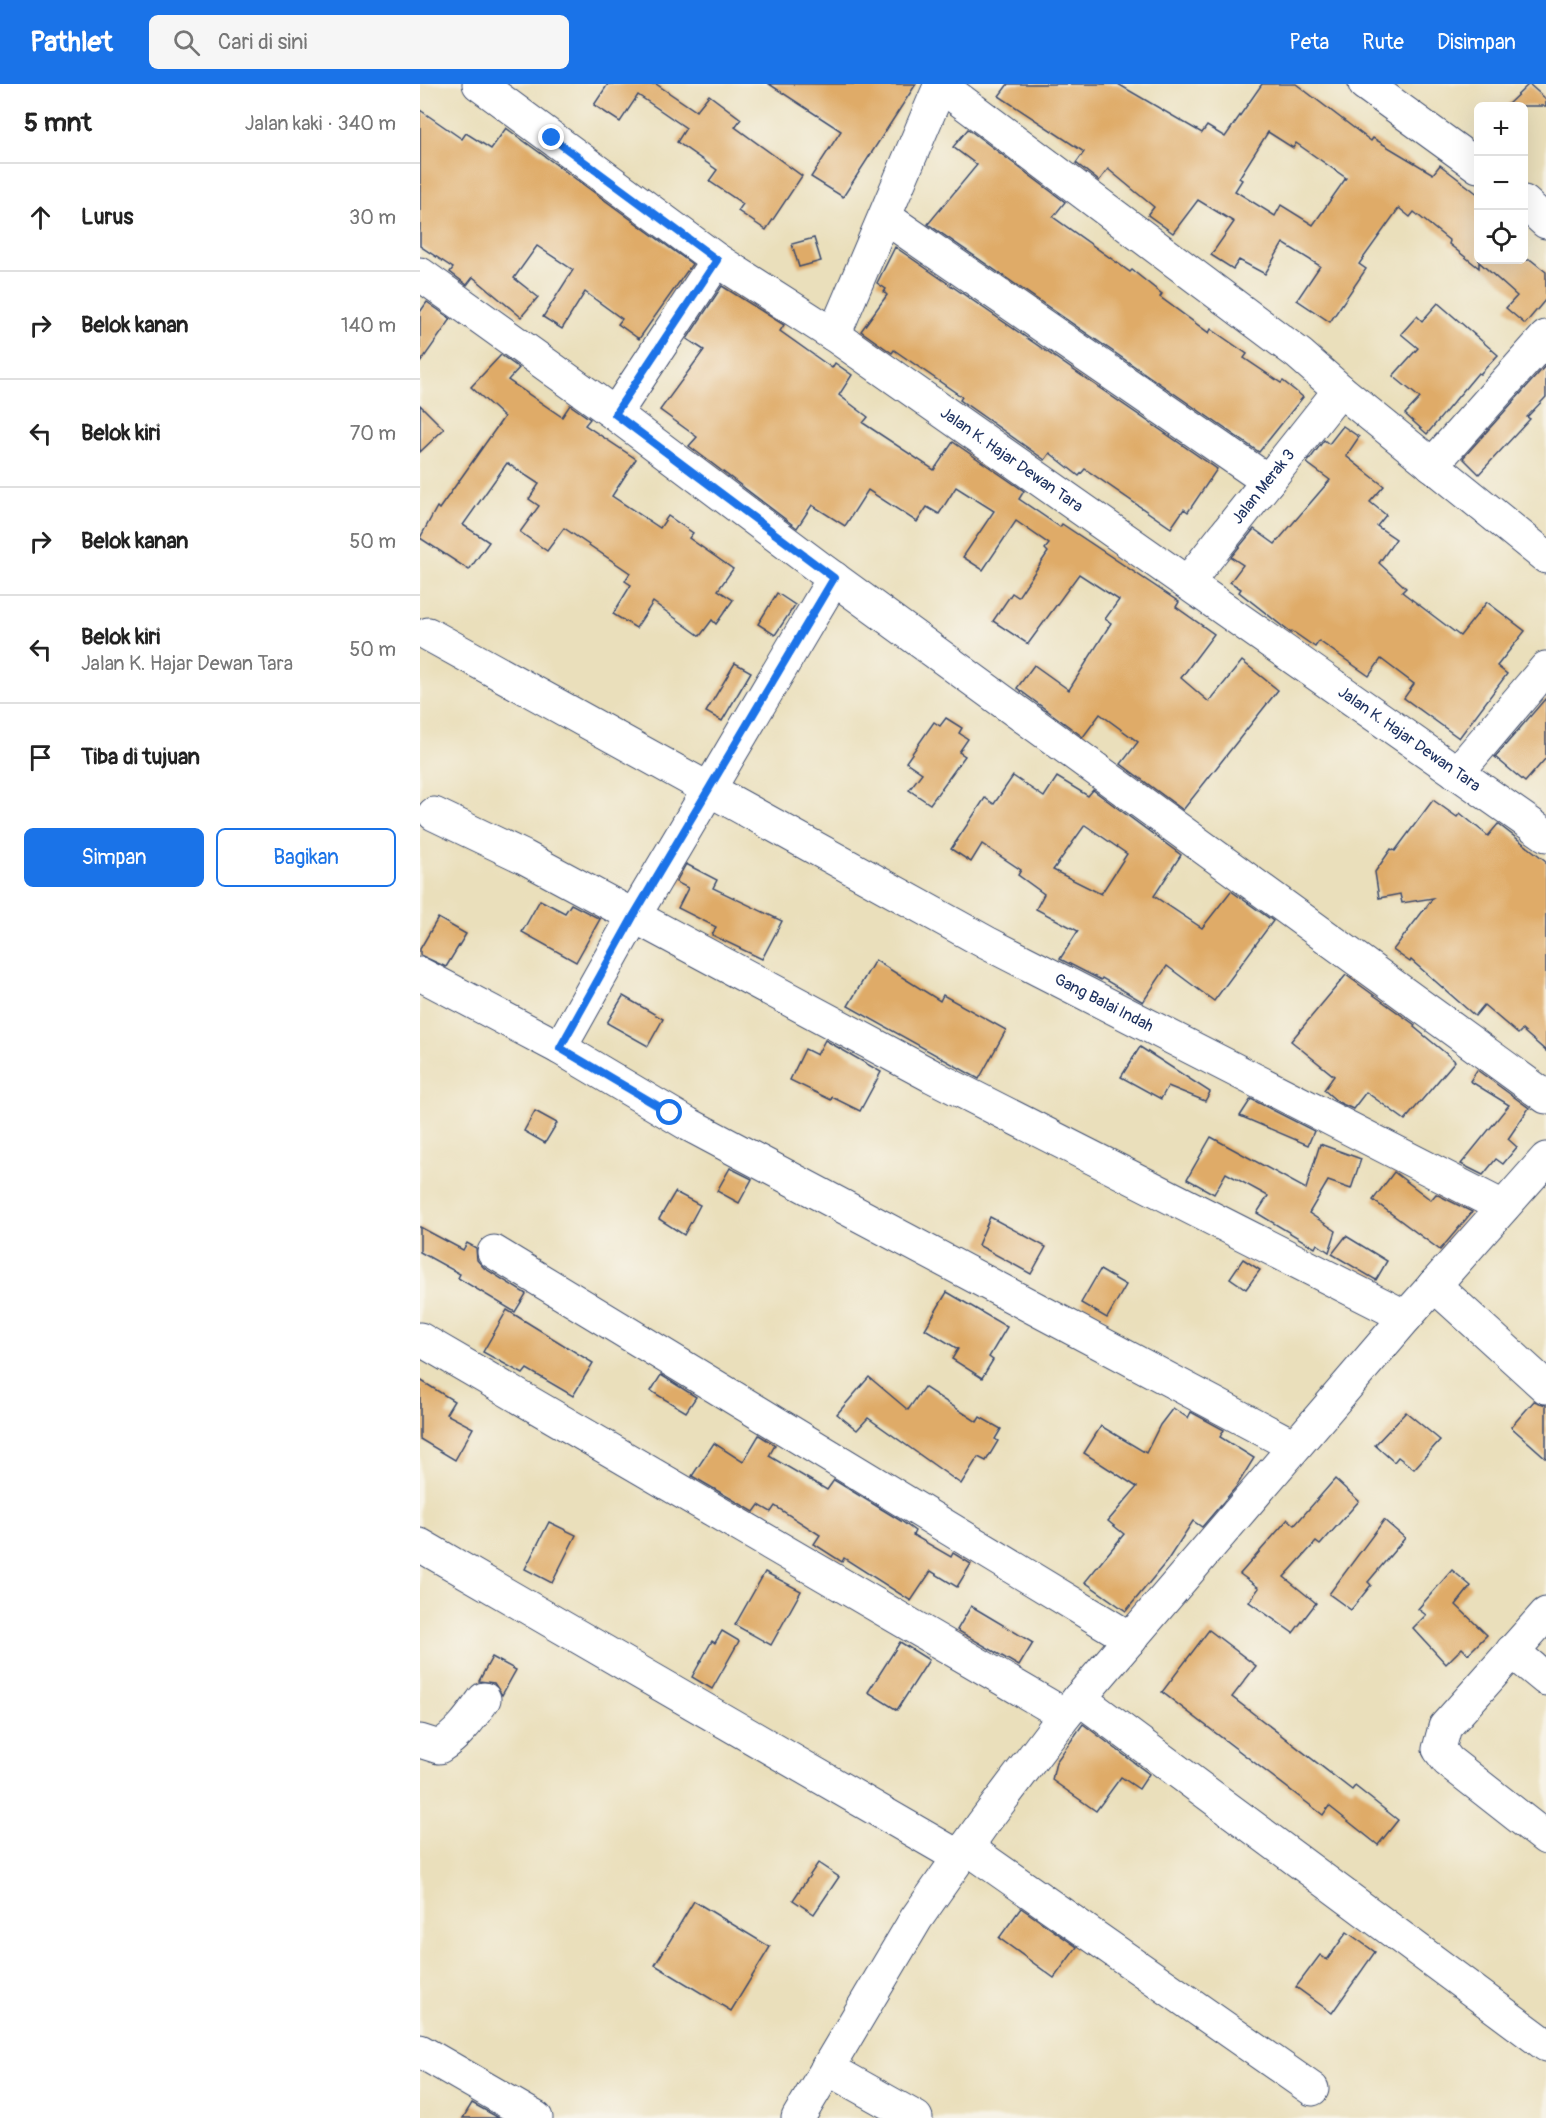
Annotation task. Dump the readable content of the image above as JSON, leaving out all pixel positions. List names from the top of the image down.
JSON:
{
  "streets": {
    "street": ["Jalan K. Hajar Dewan Tara", "Jalan Merak 3", "Gang Balai Indah"]
  },
  "crossings": [
    ["Jalan K. Hajar Dewan Tara", "Jalan Merak 3"]
  ],
  "page": {
    "header": "Pathlet",
    "search": "Cari di sini",
    "nav": ["Peta", "Rute", "Disimpan"],
    "heading": ["5 mnt", "Jalan kaki · 340 m"],
    "map_buttons": ["+", "−"],
    "list": [
      ["Lurus", "30 m"],
      ["Belok kanan", "140 m"],
      ["Belok kiri", "70 m"],
      ["Belok kanan", "50 m"],
      ["Belok kiri", "Jalan K. Hajar Dewan Tara", "50 m"],
      "Tiba di tujuan"
    ],
    "buttons": ["Simpan", "Bagikan"]
  }
}
